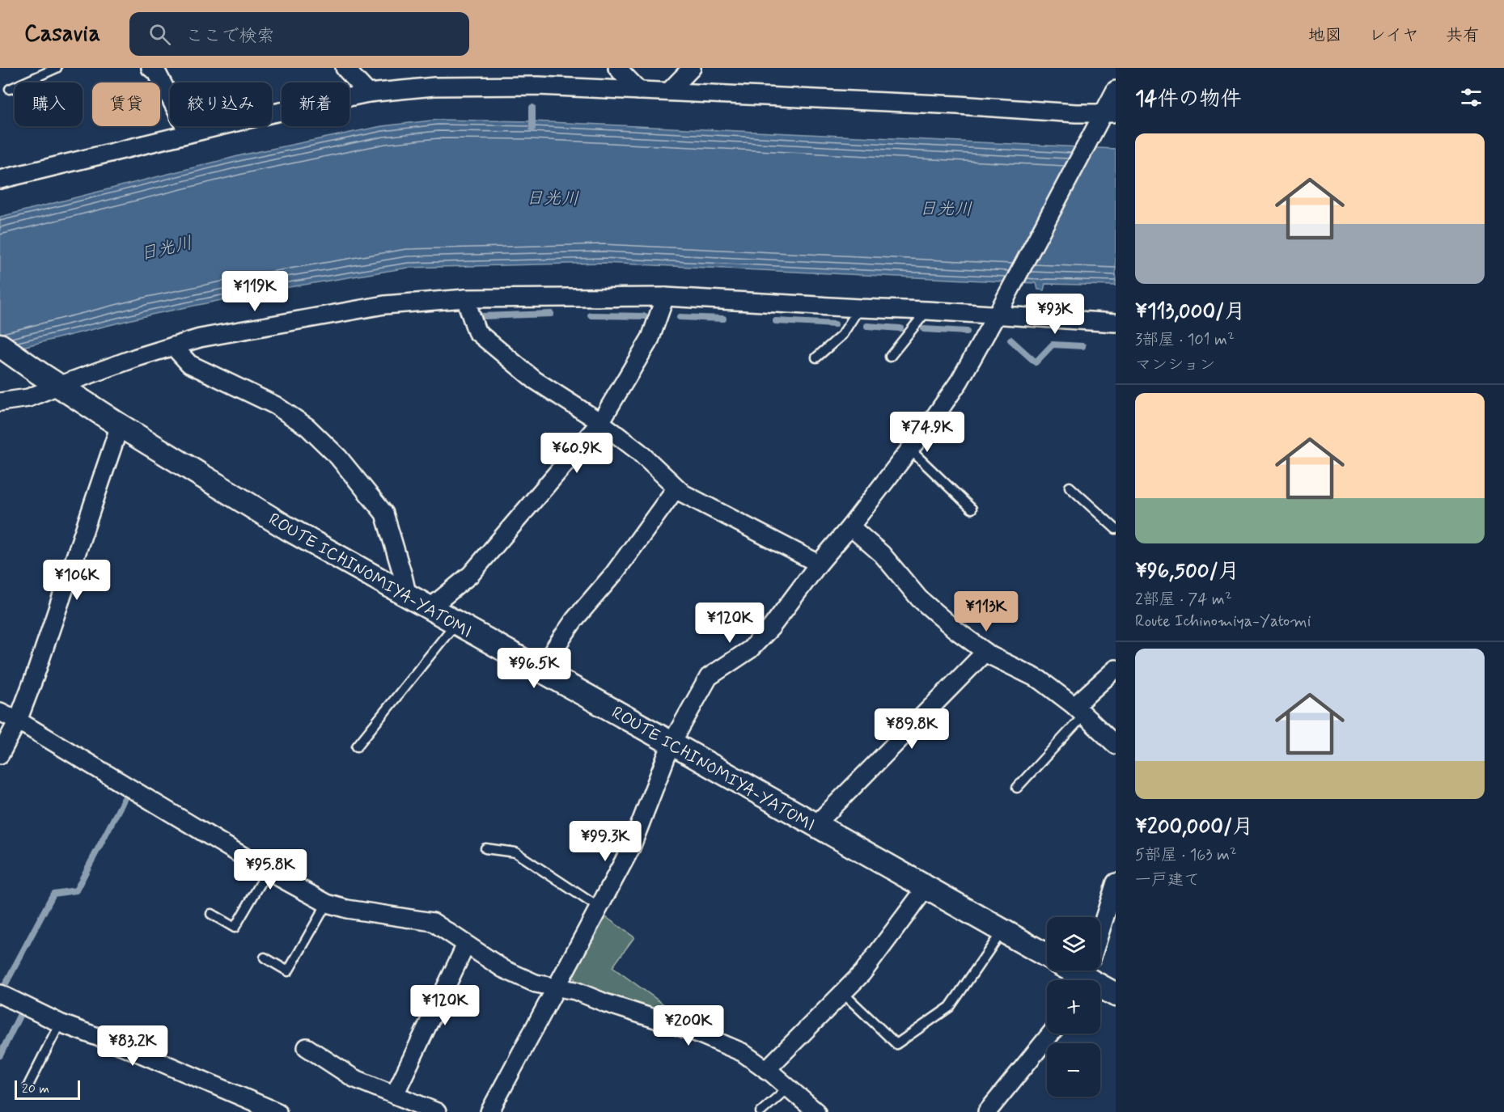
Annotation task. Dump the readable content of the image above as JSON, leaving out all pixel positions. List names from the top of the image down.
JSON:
{
  "streets": {
    "main road": ["ROUTE ICHINOMIYA-YATOMI"]
  },
  "water": ["日光川"],
  "scale_bar": "20 m",
  "page": {
    "header": "Casavia",
    "search": "ここで検索",
    "nav": ["地図", "レイヤ", "共有"],
    "heading": "14件の物件",
    "chip": [
      "購入",
      "賃貸",
      "絞り込み",
      "新着"
    ],
    "list": [
      {
        "name": "¥113,000/月",
        "note": "3部屋 · 101 m² · マンション"
      },
      {
        "name": "¥96,500/月",
        "note": "2部屋 · 74 m² · Route Ichinomiya-Yatomi"
      },
      {
        "name": "¥200,000/月",
        "note": "5部屋 · 163 m² · 一戸建て"
      }
    ],
    "price": [
      "¥119K",
      "¥93K",
      "¥74.9K",
      "¥60.9K",
      "¥106K",
      "¥113K",
      "¥120K",
      "¥96.5K",
      "¥89.8K",
      "¥99.3K",
      "¥95.8K",
      "¥120K",
      "¥200K",
      "¥83.2K"
    ],
    "map_buttons": ["+", "−"],
    "scale": "20 m"
  }
}
